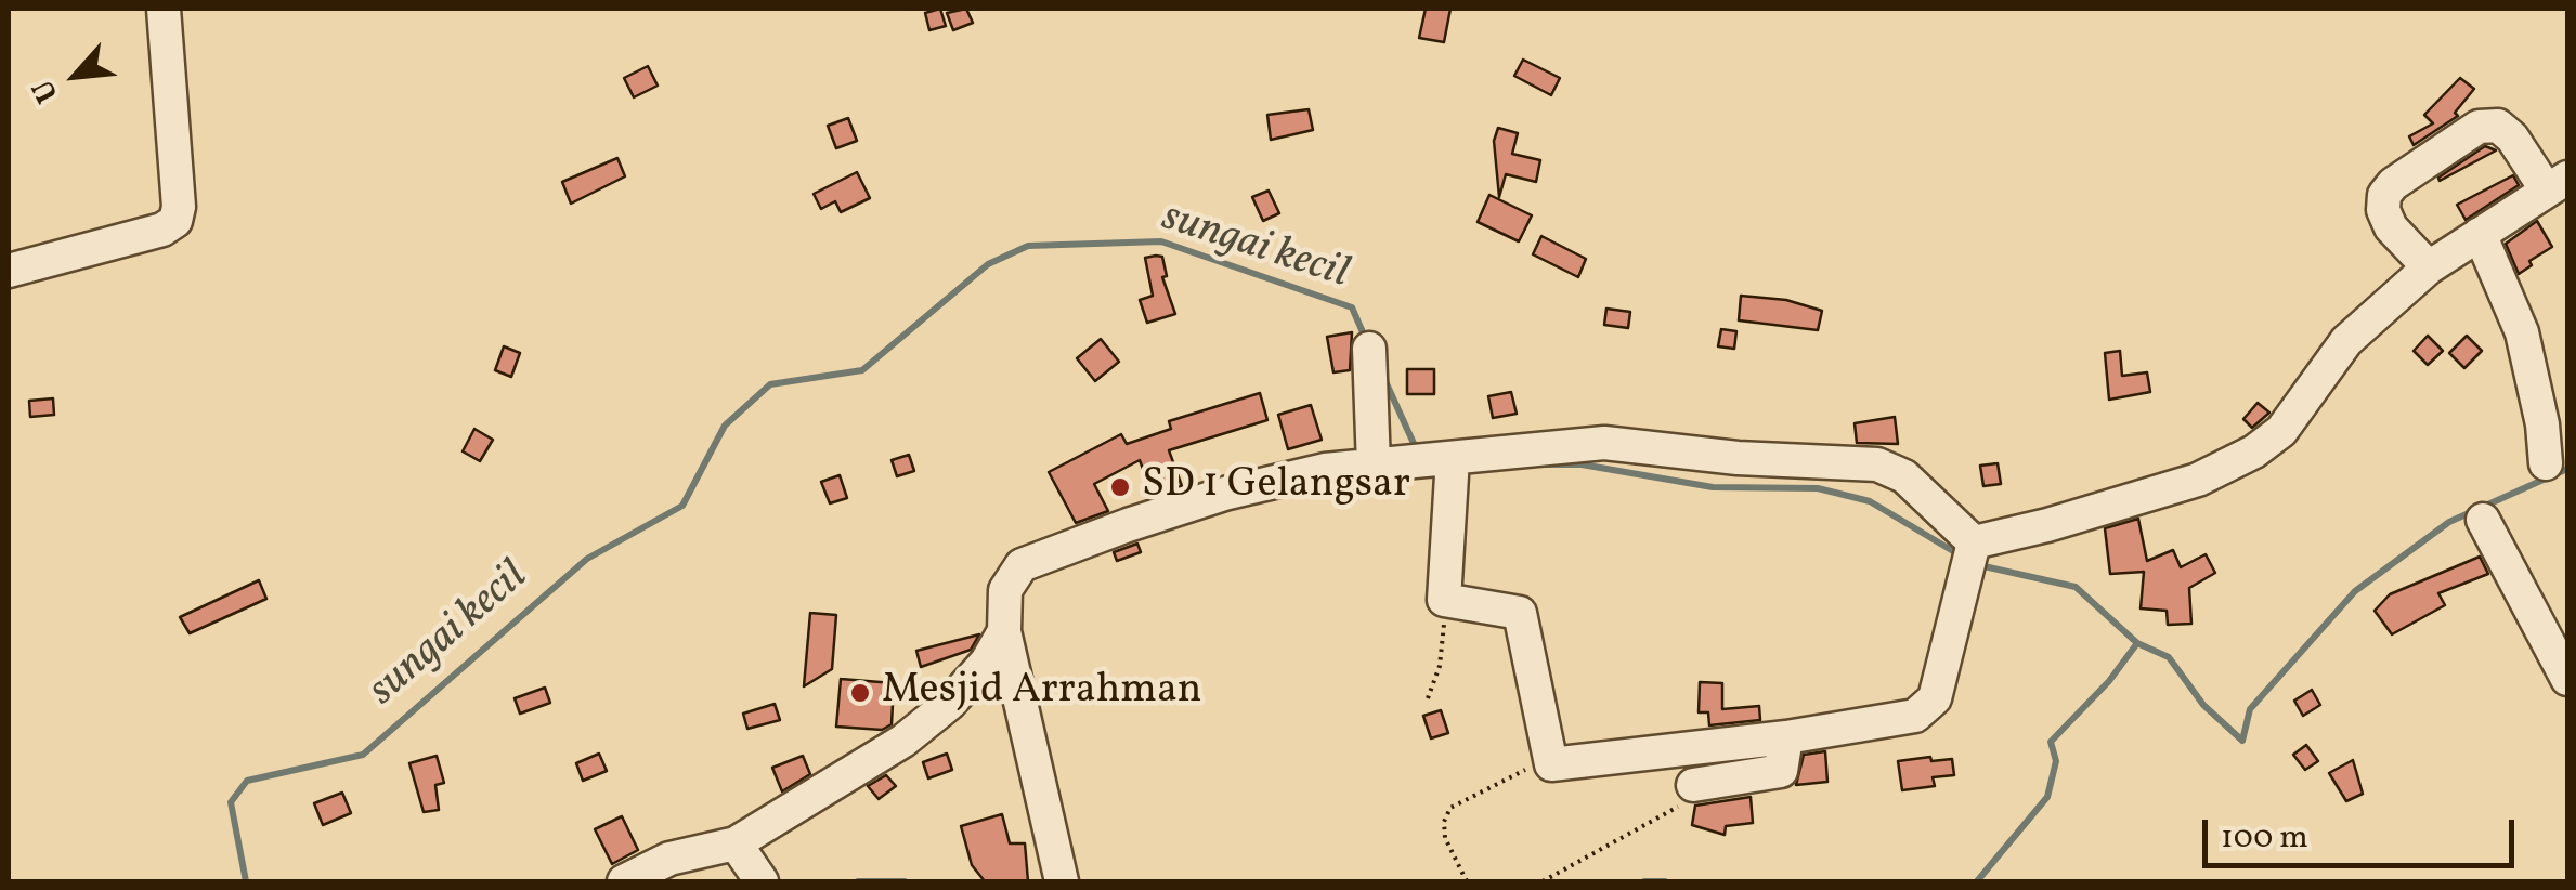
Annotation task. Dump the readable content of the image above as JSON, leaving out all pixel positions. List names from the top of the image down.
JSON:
{
  "water": ["sungai kecil"],
  "places": ["SD 1 Gelangsar", "Mesjid Arrahman"],
  "scale_bar": "100 m",
  "north": "bottom left"
}
